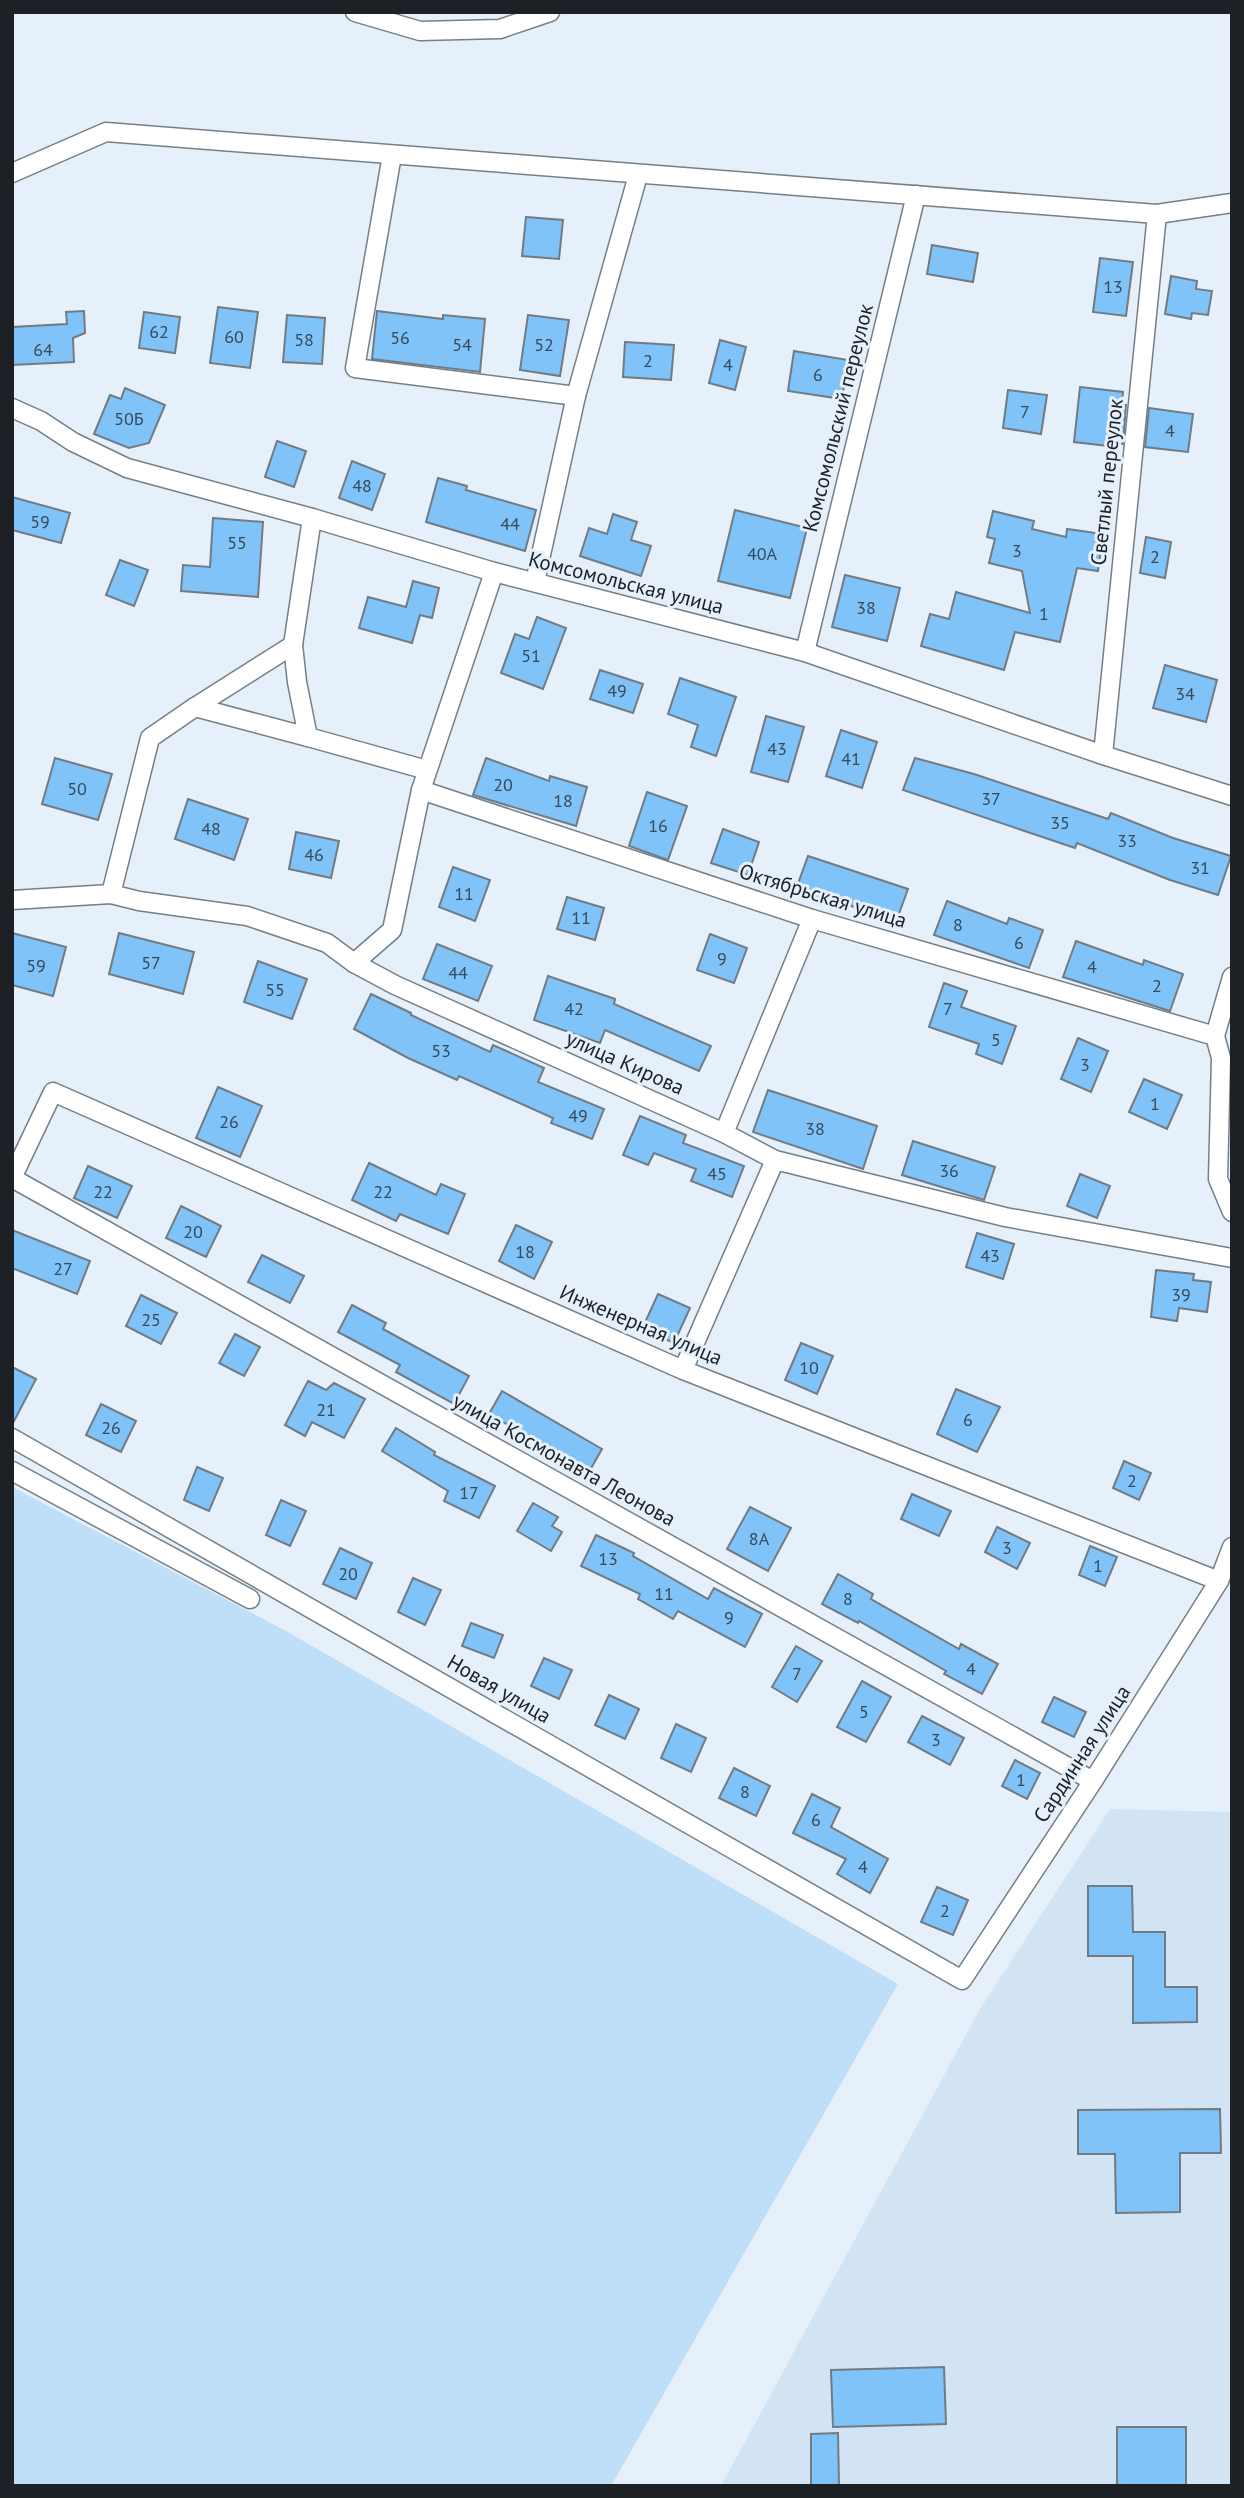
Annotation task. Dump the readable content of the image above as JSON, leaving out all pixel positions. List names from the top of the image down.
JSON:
{
  "streets": {
    "street": [
      "Комсомольский переулок",
      "Светлый переулок",
      "Комсомольская улица",
      "Октябрьская улица",
      "улица Кирова",
      "Инженерная улица",
      "улица Космонавта Леонова",
      "Новая улица",
      "Сардинная улица"
    ]
  },
  "crossings": [
    ["Комсомольский переулок", "Комсомольская улица"],
    ["Светлый переулок", "Комсомольская улица"],
    ["Инженерная улица", "улица Космонавта Леонова"],
    ["Инженерная улица", "Сардинная улица"],
    ["улица Космонавта Леонова", "Сардинная улица"],
    ["Новая улица", "Сардинная улица"]
  ],
  "house_numbers": [
    "13",
    "62",
    "60",
    "56",
    "58",
    "54",
    "52",
    "64",
    "2",
    "4",
    "6",
    "7",
    "50Б",
    "4",
    "48",
    "59",
    "44",
    "55",
    "3",
    "40А",
    "2",
    "38",
    "1",
    "51",
    "49",
    "34",
    "43",
    "41",
    "20",
    "50",
    "37",
    "18",
    "35",
    "16",
    "48",
    "33",
    "46",
    "31",
    "11",
    "11",
    "8",
    "6",
    "9",
    "57",
    "59",
    "4",
    "44",
    "2",
    "55",
    "42",
    "7",
    "5",
    "53",
    "3",
    "1",
    "49",
    "26",
    "38",
    "36",
    "45",
    "22",
    "22",
    "20",
    "18",
    "43",
    "27",
    "39",
    "25",
    "10",
    "21",
    "6",
    "26",
    "2",
    "17",
    "8А",
    "3",
    "13",
    "1",
    "20",
    "11",
    "8",
    "9",
    "4",
    "7",
    "5",
    "3",
    "1",
    "8",
    "6",
    "4",
    "2"
  ]
}
